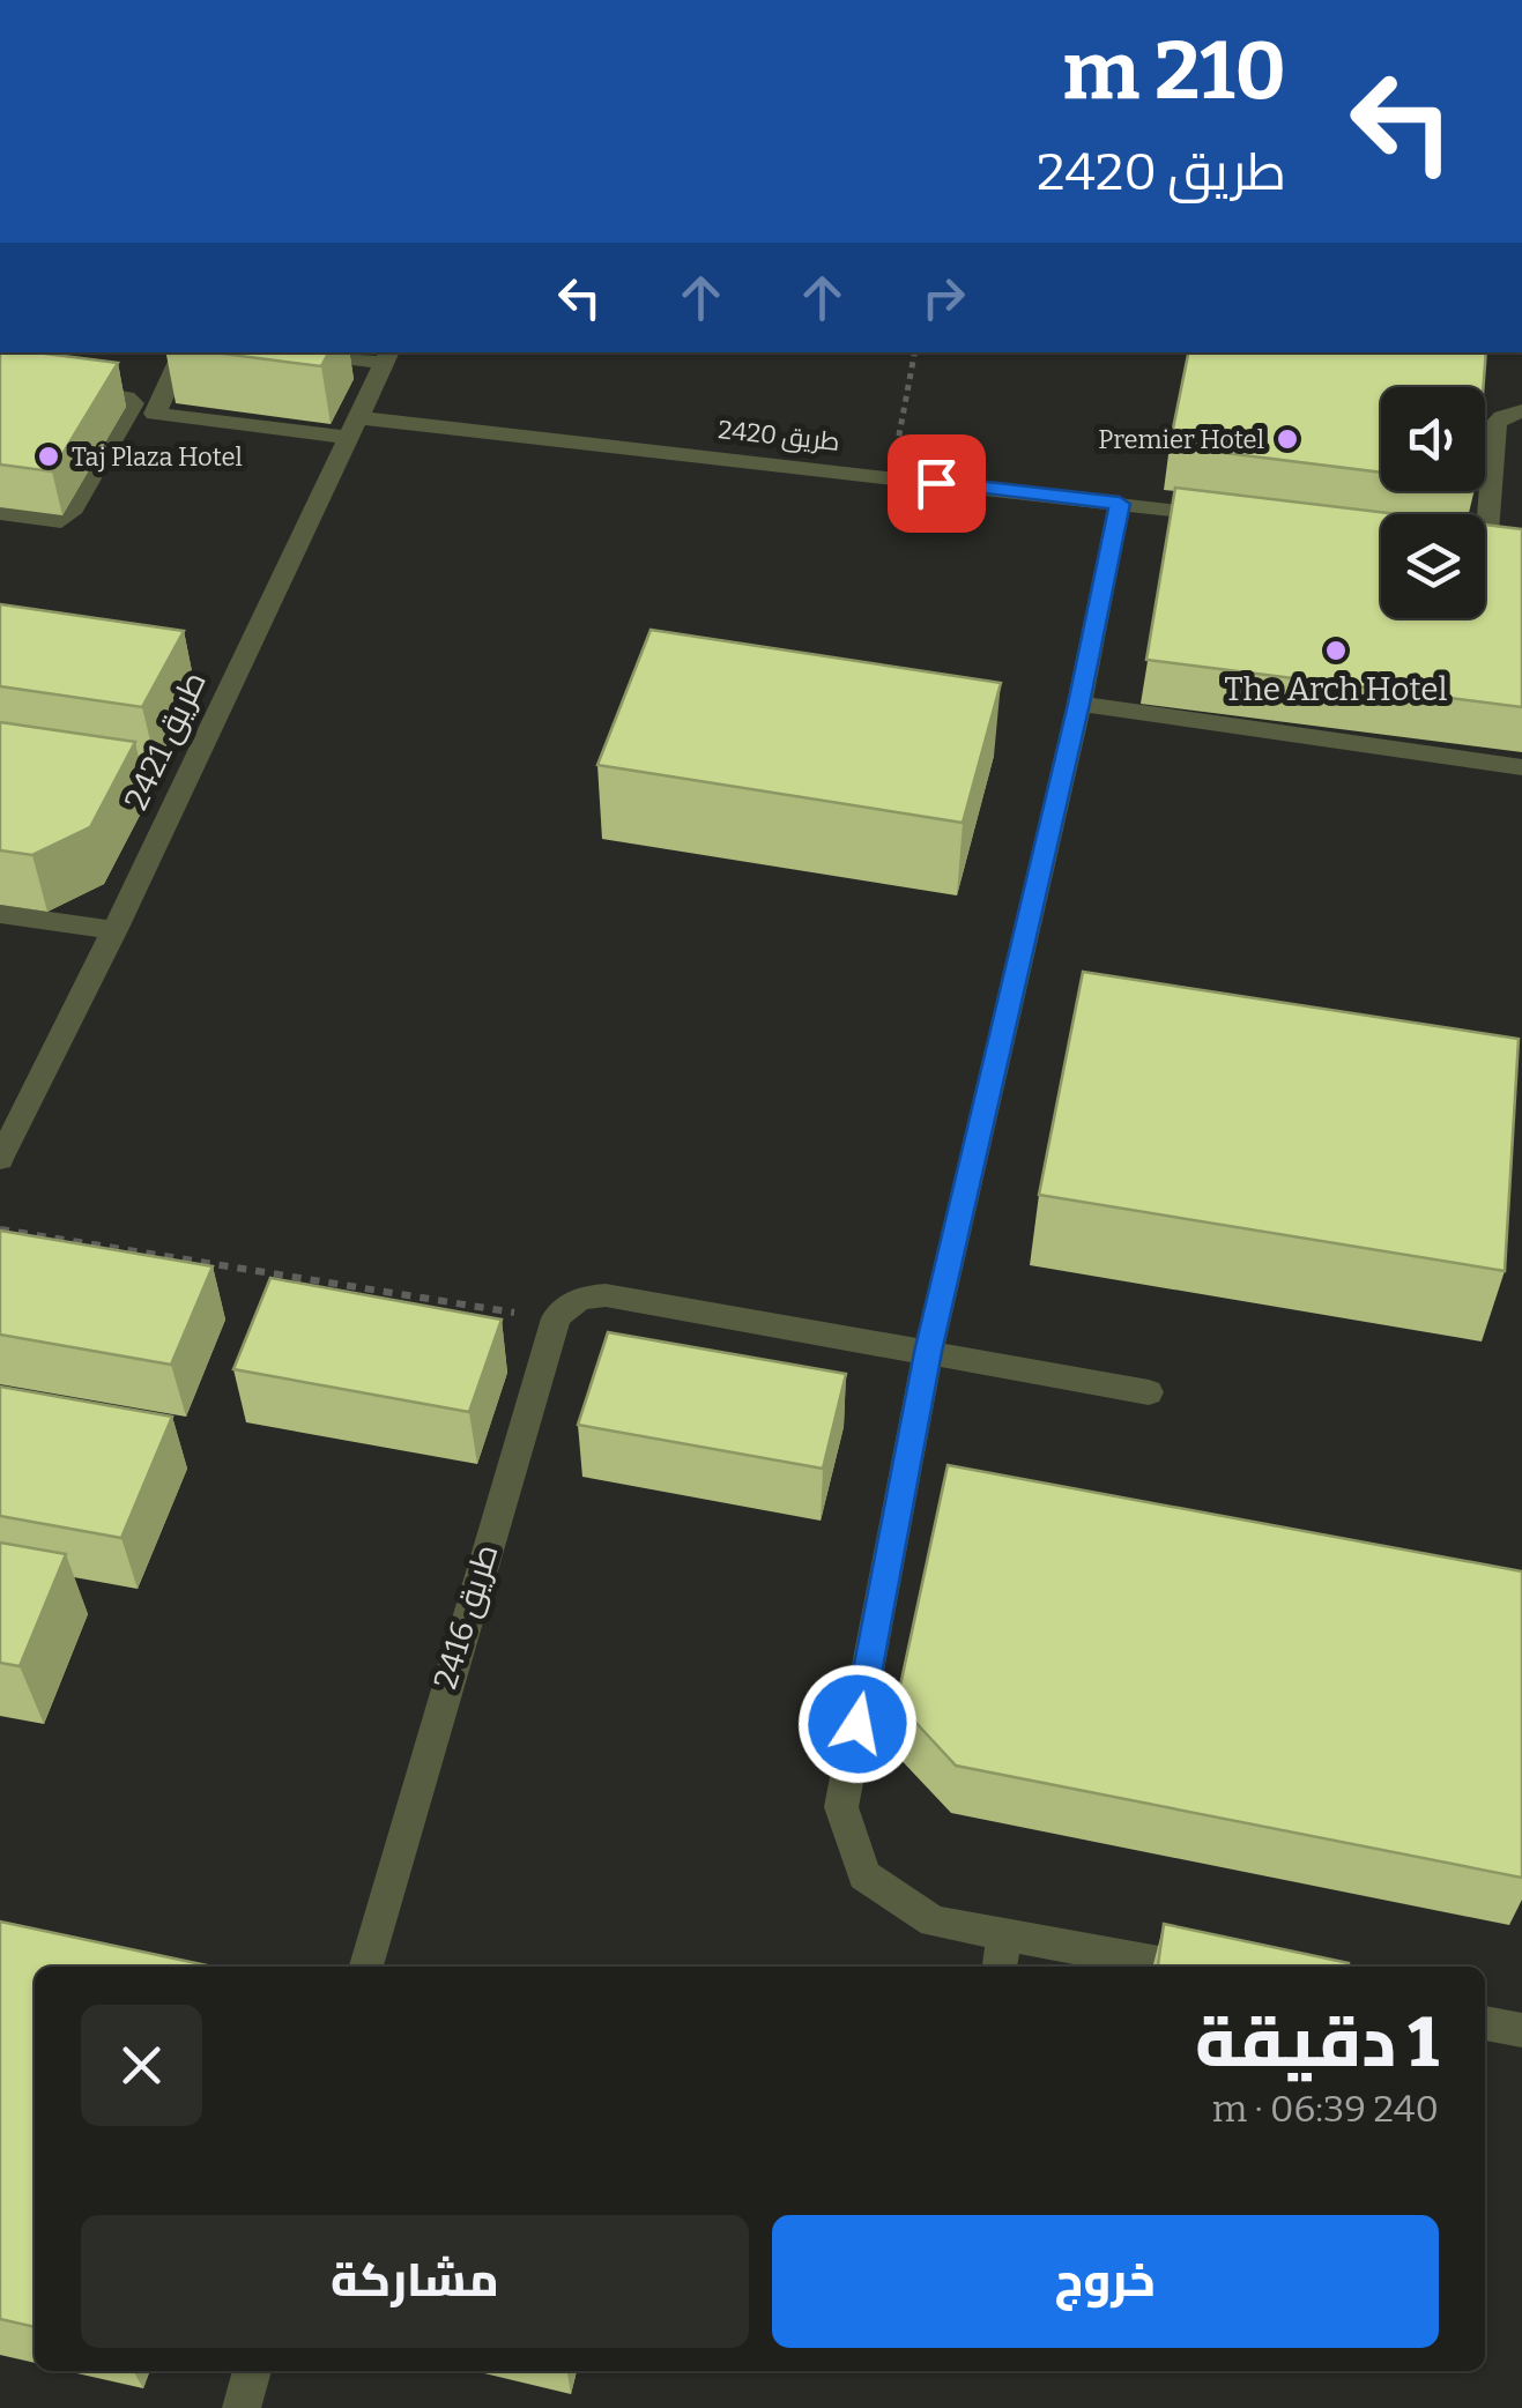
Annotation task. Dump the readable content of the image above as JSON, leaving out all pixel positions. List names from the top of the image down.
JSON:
{
  "streets": {
    "street": ["طريق 2420", "طريق 2421", "طريق 2416"]
  },
  "crossings": [
    ["طريق 2420", "طريق 2421"]
  ],
  "places": ["Premier Hotel", "Taj Plaza Hotel", "The Arch Hotel"],
  "page": {
    "turn": ["210 m", "طريق 2420"],
    "heading": ["1 دقيقة", "240 m · 06:39"],
    "buttons": ["خروج", "مشاركة"]
  }
}
